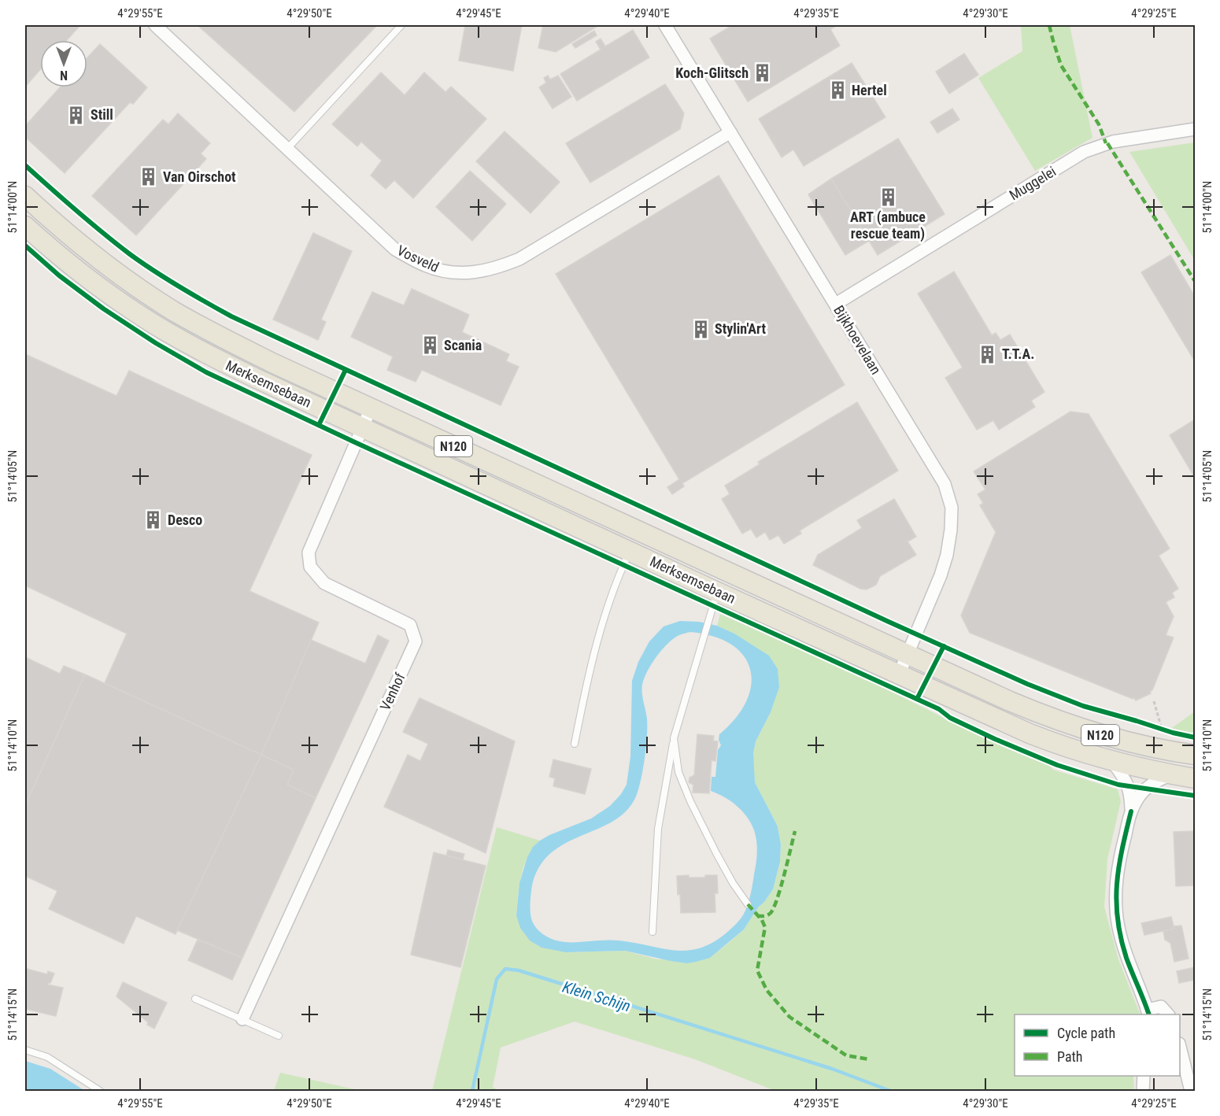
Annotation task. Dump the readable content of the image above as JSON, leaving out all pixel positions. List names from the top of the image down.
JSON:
{
  "streets": {
    "main road": ["Merksemsebaan", "N120"],
    "street": [
      "Muggelei",
      "Vosveld",
      "Bijkhoevelaan",
      "Venhof"
    ]
  },
  "crossings": [
    ["Muggelei", "Bijkhoevelaan"],
    ["Vosveld", "Bijkhoevelaan"],
    ["Bijkhoevelaan", "Merksemsebaan"],
    ["Merksemsebaan", "Venhof"]
  ],
  "water": ["Klein Schijn"],
  "places": {
    "building": [
      "Koch-Glitsch",
      "Hertel",
      "Still",
      "Van Oirschot",
      "ART (ambuce rescue team)",
      "Stylin'Art",
      "Scania",
      "T.T.A.",
      "Desco"
    ]
  },
  "legend": ["Cycle path", "Path"],
  "north": "bottom",
  "coordinates": [
    "4°29'55\"E",
    "4°29'50\"E",
    "4°29'45\"E",
    "4°29'40\"E",
    "4°29'35\"E",
    "4°29'30\"E",
    "4°29'25\"E",
    "51°14'00\"N",
    "51°14'05\"N",
    "51°14'10\"N",
    "51°14'15\"N"
  ]
}
